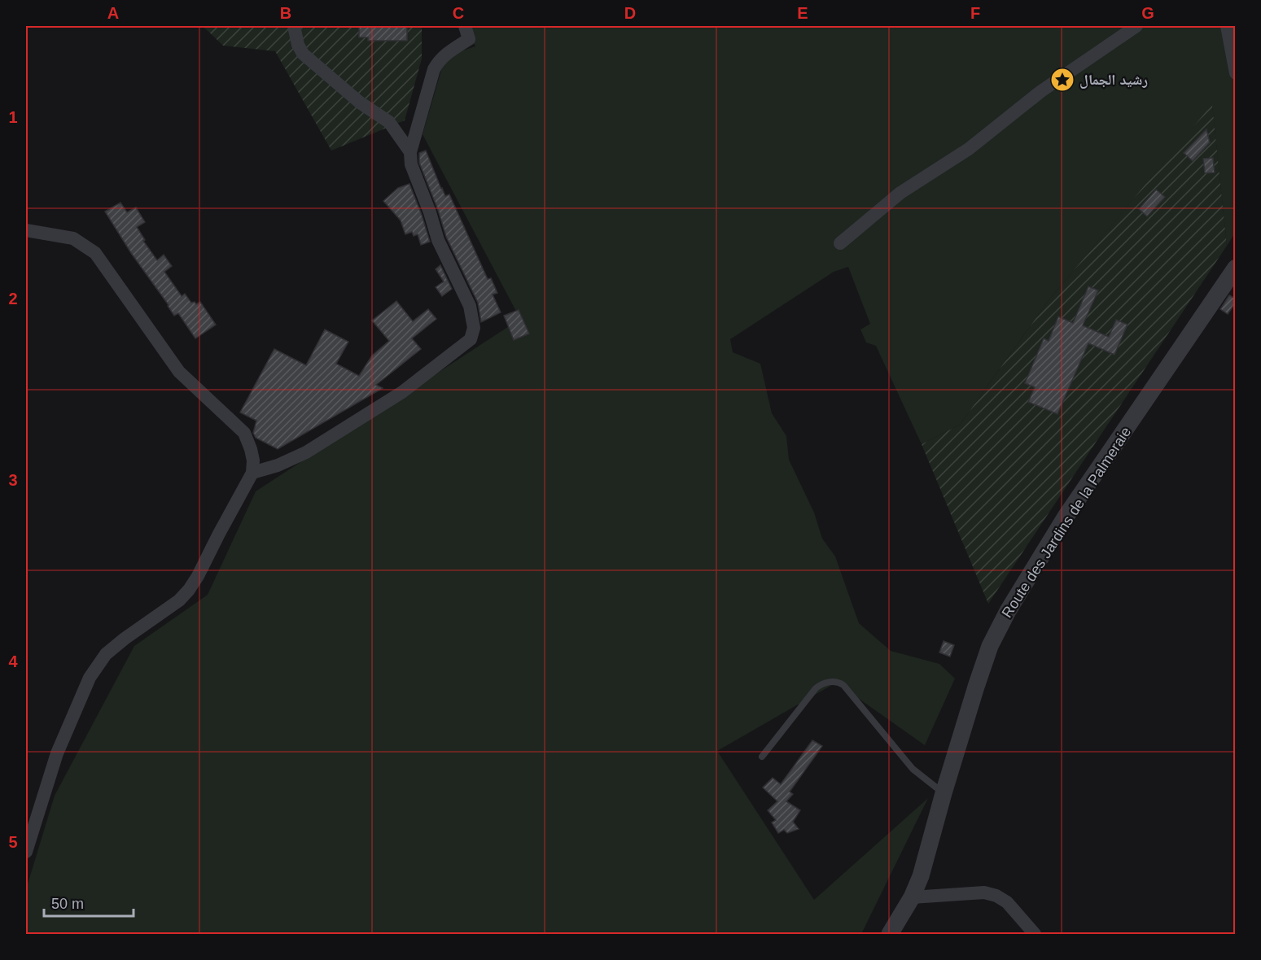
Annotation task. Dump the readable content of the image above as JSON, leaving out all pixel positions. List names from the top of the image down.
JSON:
{
  "streets": {
    "street": ["Route des Jardins de la Palmeraie"]
  },
  "places": {
    "place": ["رشيد الجمال"]
  },
  "scale_bar": "50 m",
  "grid": {
    "columns": [
      "A",
      "B",
      "C",
      "D",
      "E",
      "F",
      "G"
    ],
    "rows": [
      "1",
      "2",
      "3",
      "4",
      "5"
    ]
  }
}
